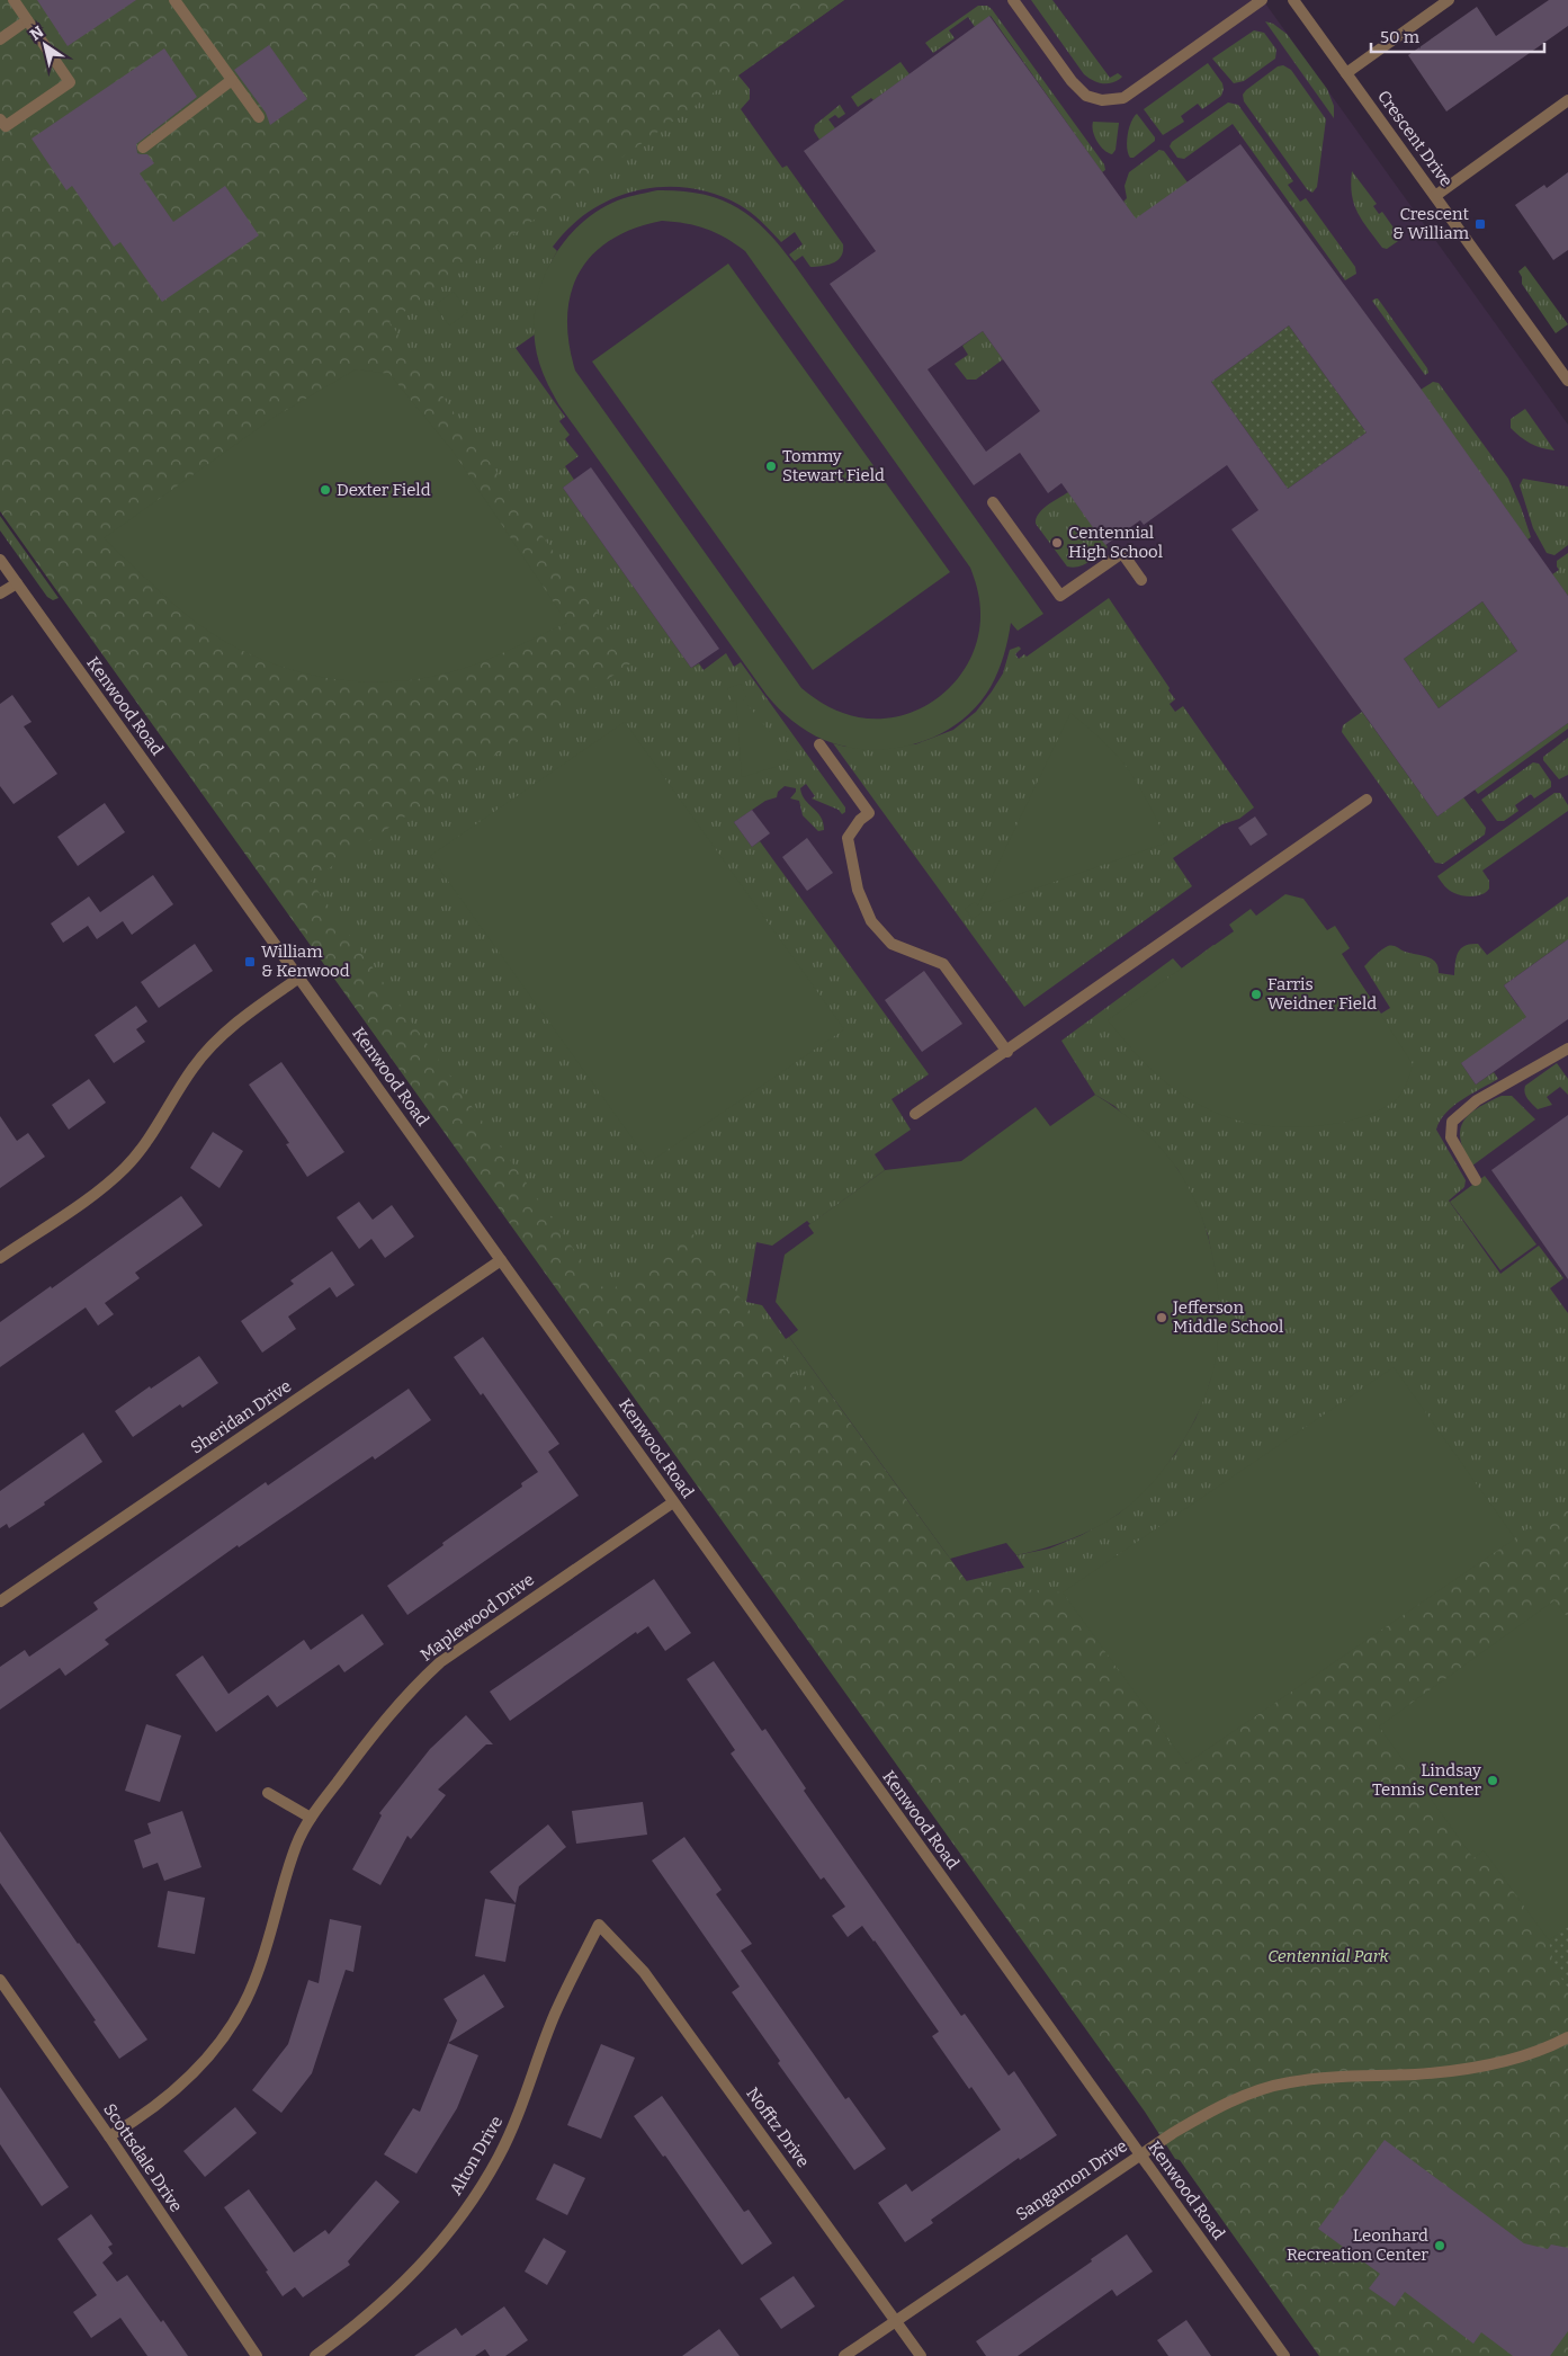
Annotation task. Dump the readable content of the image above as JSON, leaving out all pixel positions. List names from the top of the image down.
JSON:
{
  "streets": {
    "street": [
      "Crescent Drive",
      "Kenwood Road",
      "Sheridan Drive",
      "Maplewood Drive",
      "Nofftz Drive",
      "Alton Drive",
      "Scottsdale Drive",
      "Sangamon Drive"
    ]
  },
  "crossings": [
    ["Kenwood Road", "Sheridan Drive"],
    ["Kenwood Road", "Maplewood Drive"],
    ["Kenwood Road", "Sangamon Drive"],
    ["Maplewood Drive", "Scottsdale Drive"],
    ["Nofftz Drive", "Alton Drive"],
    ["Nofftz Drive", "Sangamon Drive"]
  ],
  "parks": ["Centennial Park"],
  "places": {
    "transit": ["Crescent & William", "William & Kenwood"],
    "other": [
      "Tommy Stewart Field",
      "Dexter Field",
      "Centennial High School",
      "Farris Weidner Field",
      "Jefferson Middle School",
      "Lindsay Tennis Center",
      "Leonhard Recreation Center"
    ]
  },
  "scale_bar": "50 m",
  "north": "top left"
}
